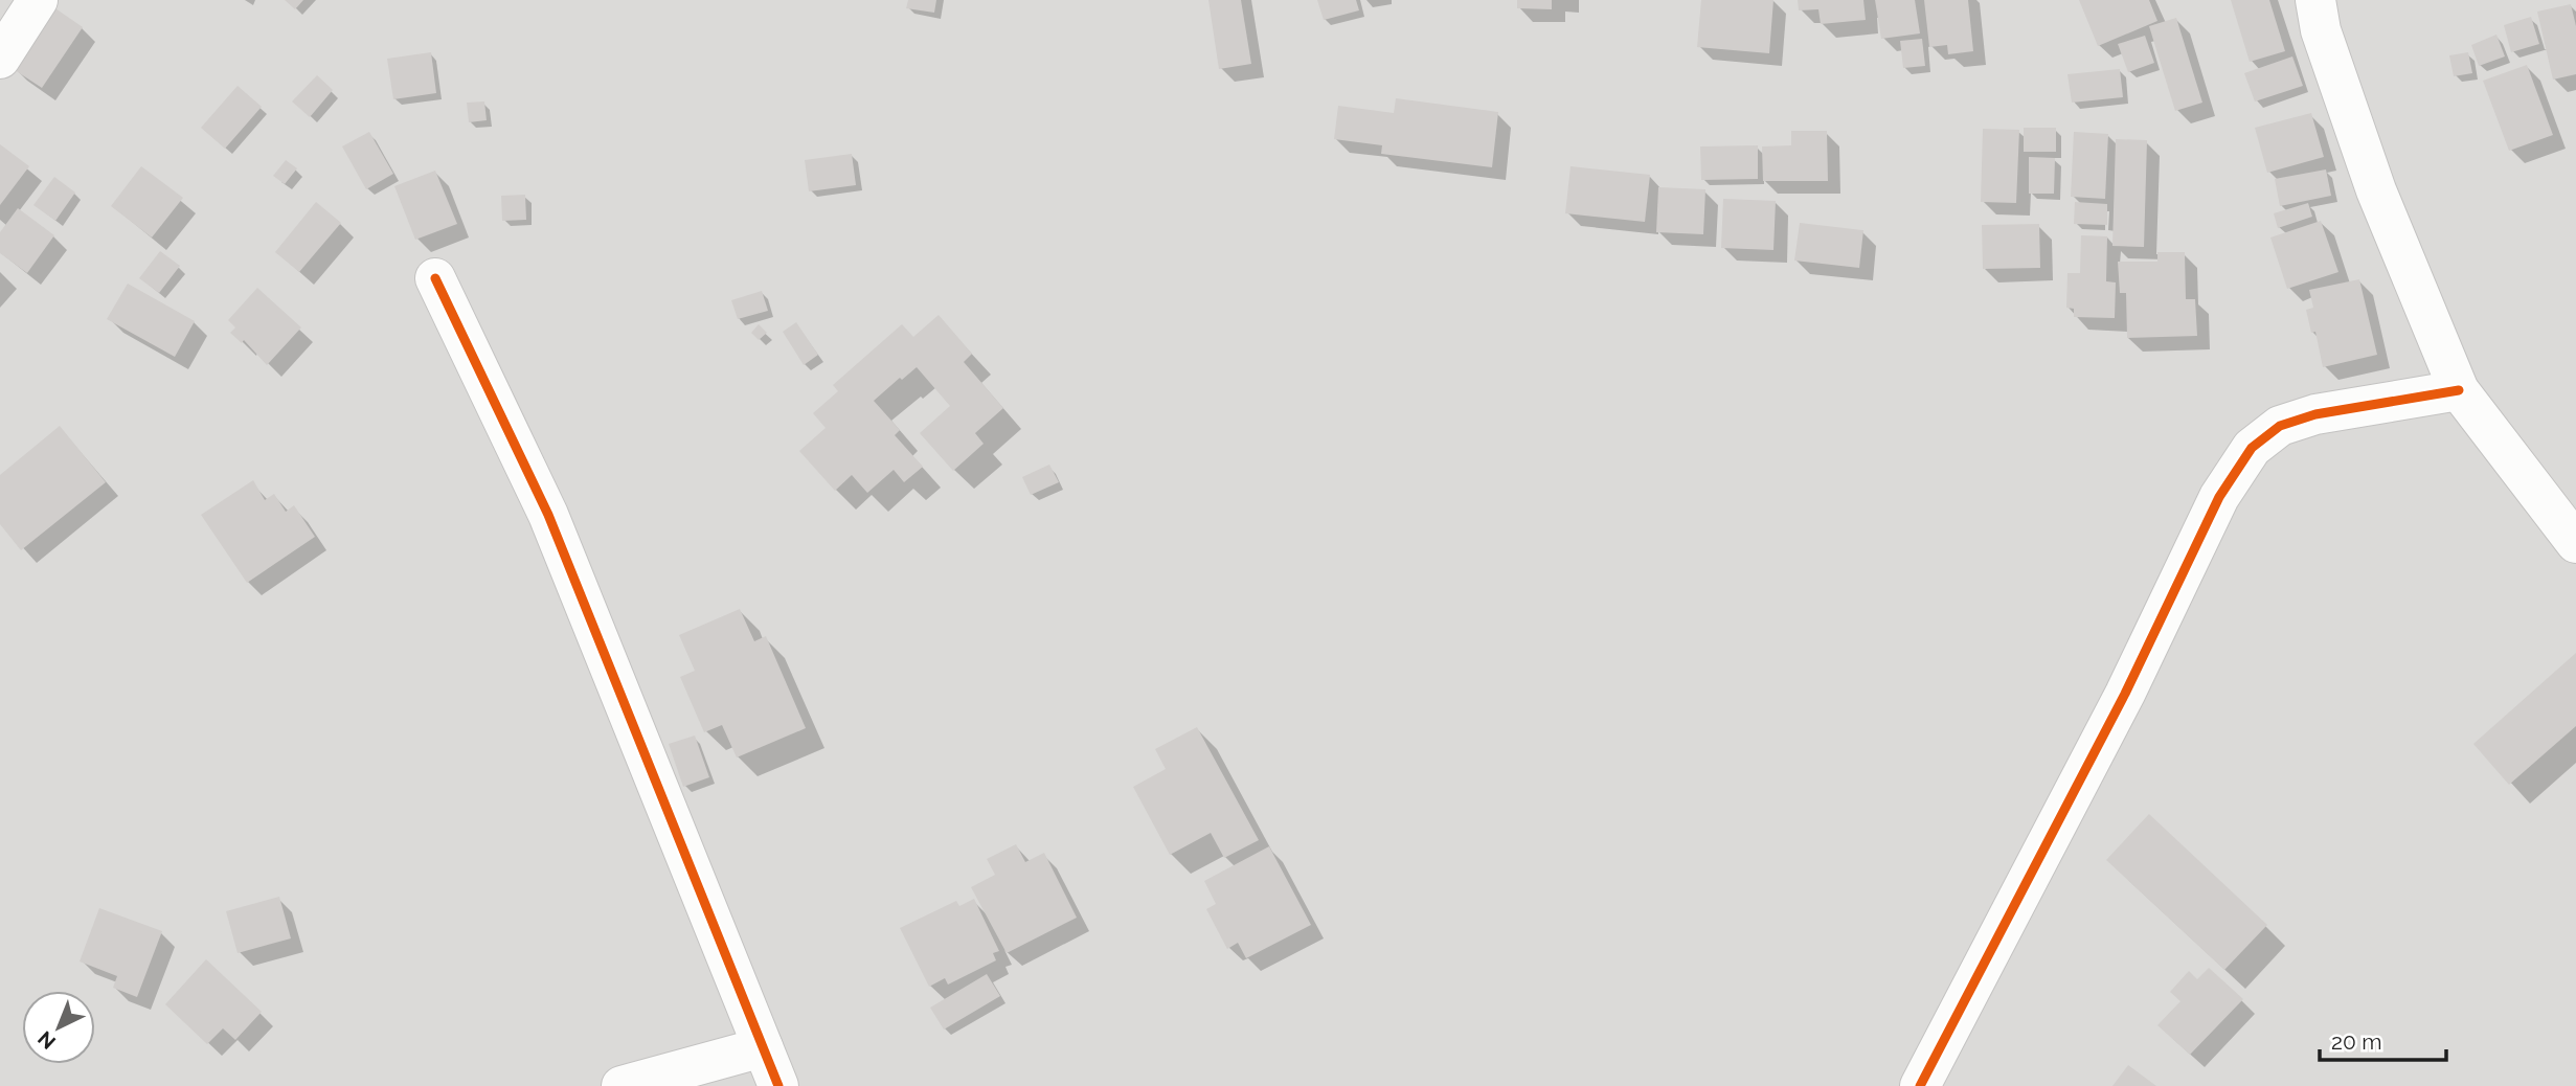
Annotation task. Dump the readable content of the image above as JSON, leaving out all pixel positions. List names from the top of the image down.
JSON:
{
  "scale_bar": "20 m",
  "north": "bottom left"
}
